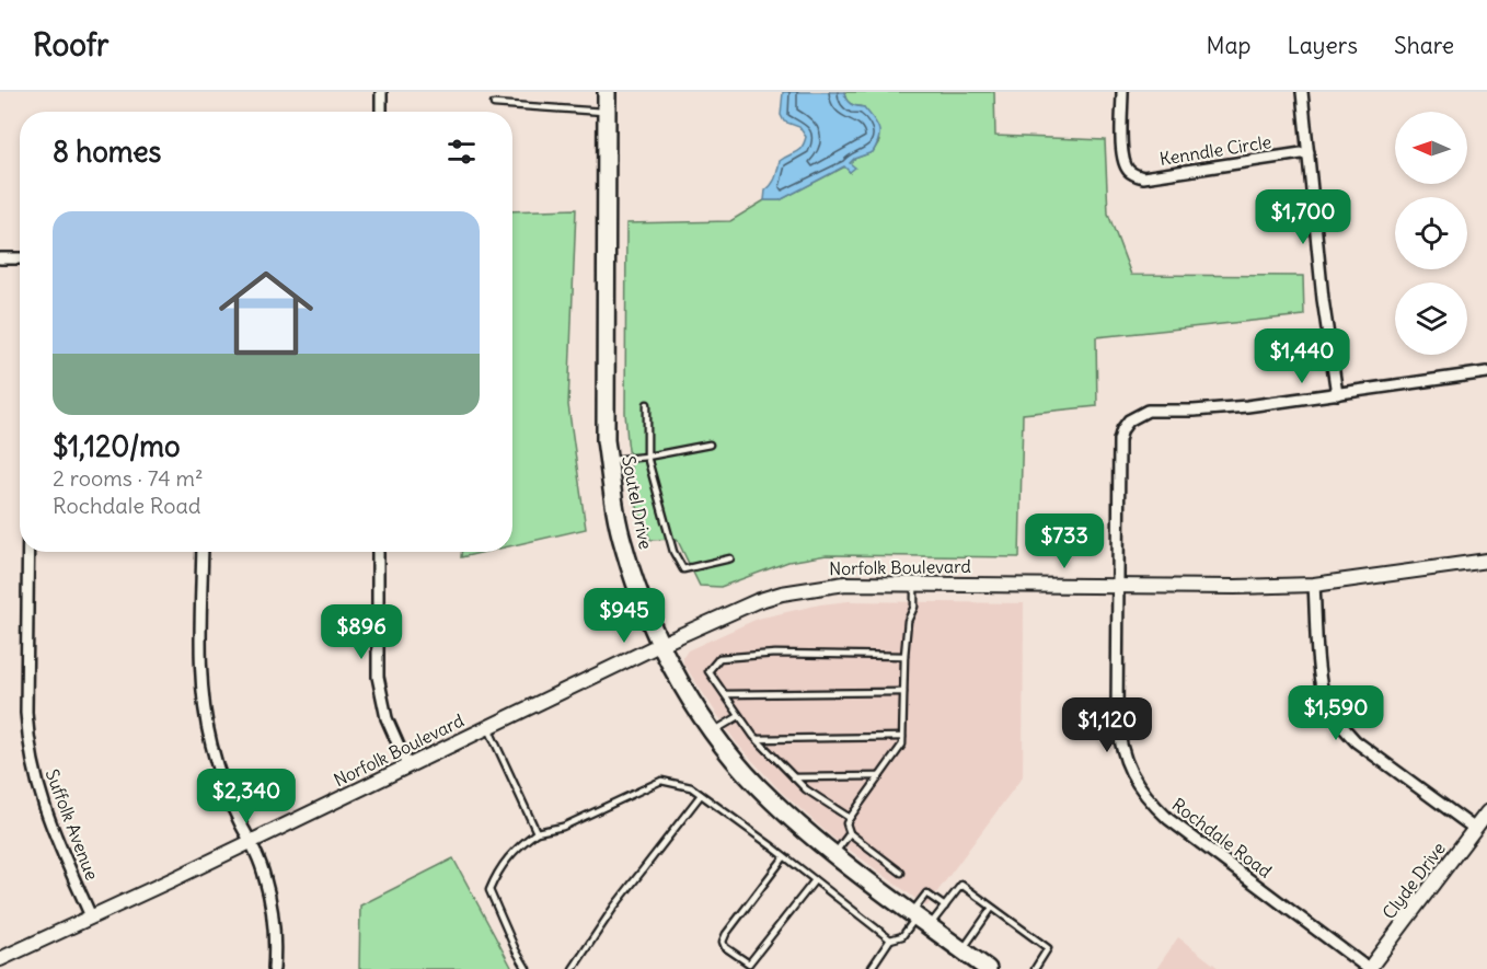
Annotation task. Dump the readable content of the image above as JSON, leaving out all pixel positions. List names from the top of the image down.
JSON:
{
  "streets": {
    "main road": ["Soutel Drive"],
    "street": [
      "Kenndle Circle",
      "Norfolk Boulevard",
      "Suffolk Avenue",
      "Rochdale Road",
      "Clyde Drive"
    ]
  },
  "crossings": [
    ["Soutel Drive", "Norfolk Boulevard"],
    ["Norfolk Boulevard", "Suffolk Avenue"],
    ["Norfolk Boulevard", "Rochdale Road"],
    ["Rochdale Road", "Clyde Drive"]
  ],
  "north": "left",
  "page": {
    "header": "Roofr",
    "nav": ["Map", "Layers", "Share"],
    "heading": "8 homes",
    "price": [
      "$1,700",
      "$1,440",
      "$733",
      "$945",
      "$896",
      "$1,590",
      "$1,120",
      "$2,340"
    ],
    "list": [
      {
        "name": "$1,120/mo",
        "note": "2 rooms · 74 m² · Rochdale Road"
      }
    ]
  }
}
